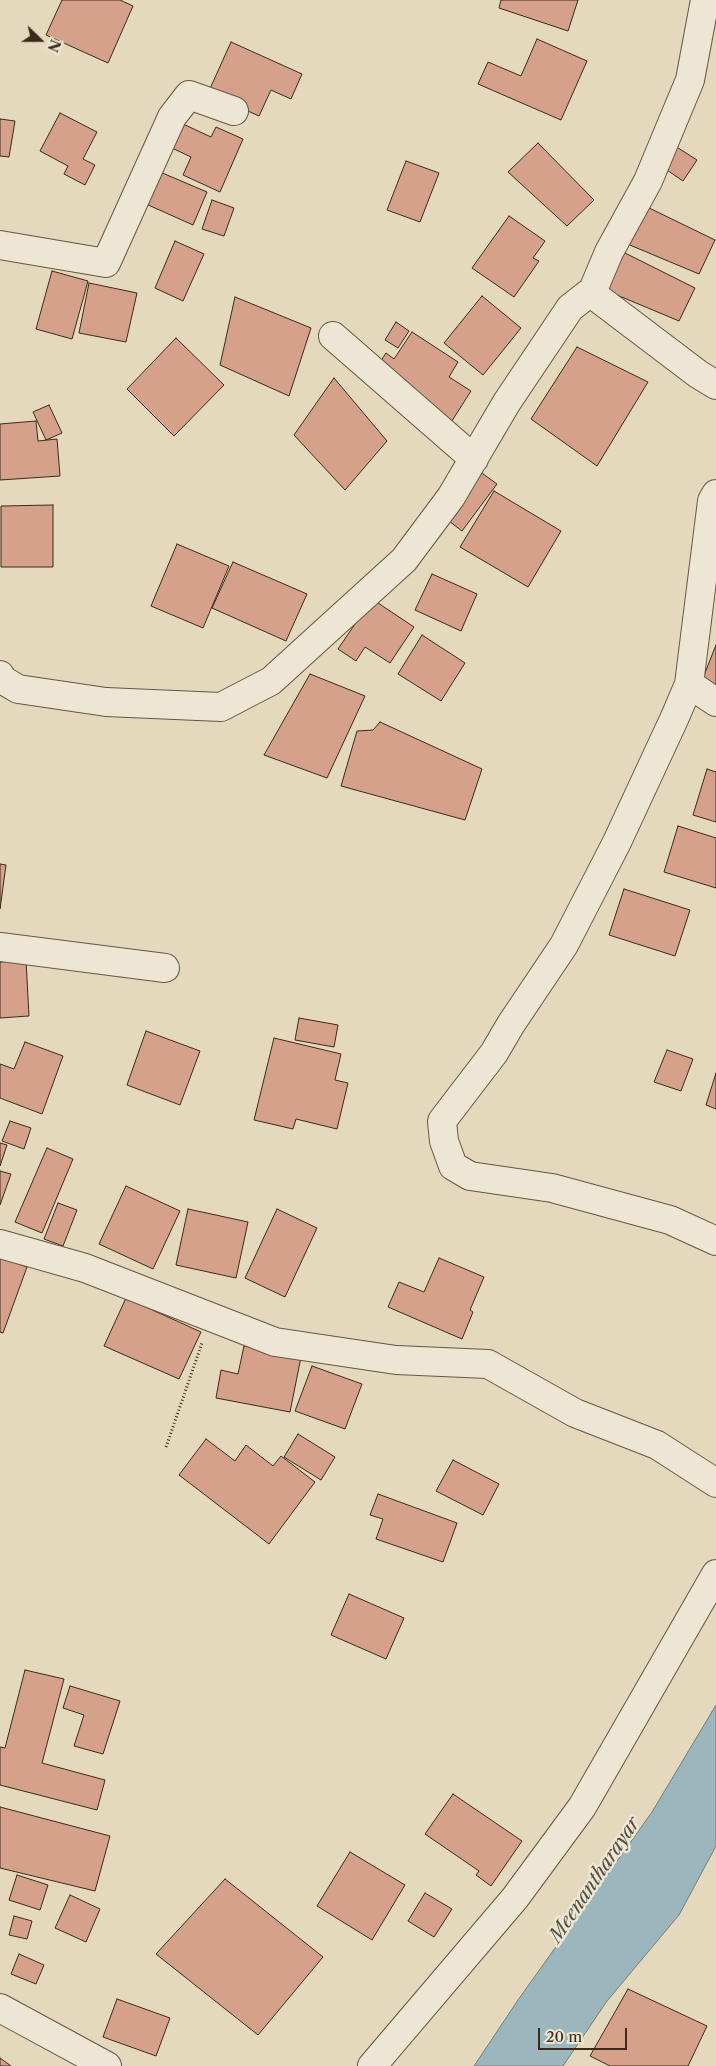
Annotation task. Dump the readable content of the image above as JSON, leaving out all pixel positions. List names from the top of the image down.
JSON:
{
  "water": ["Meenantharayar"],
  "scale_bar": "20 m",
  "north": "right"
}
